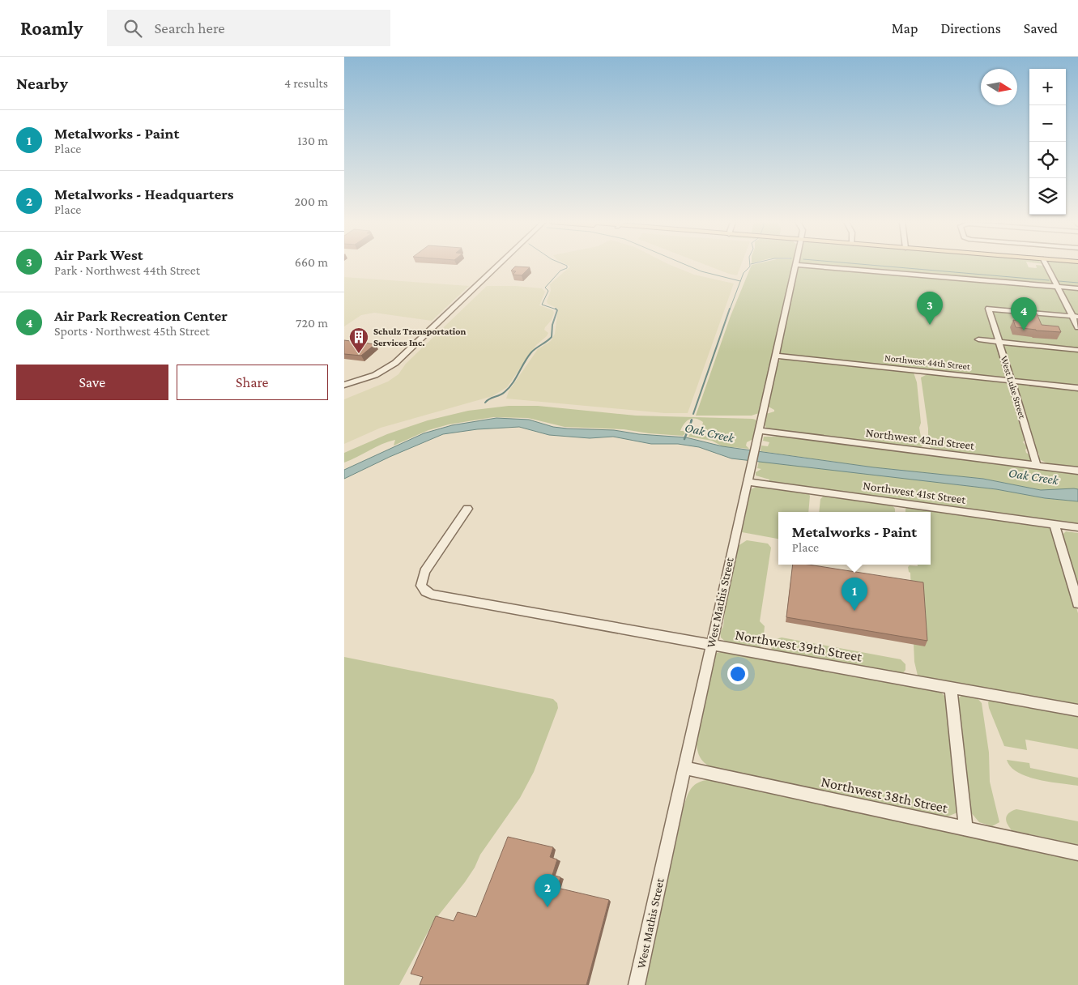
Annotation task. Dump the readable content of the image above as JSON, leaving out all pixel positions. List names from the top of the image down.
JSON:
{
  "streets": {
    "street": [
      "Northwest 44th Street",
      "West Luke Street",
      "Northwest 42nd Street",
      "Northwest 41st Street",
      "West Mathis Street",
      "Northwest 39th Street",
      "Northwest 38th Street"
    ]
  },
  "crossings": [
    ["Northwest 44th Street", "West Luke Street"],
    ["Northwest 44th Street", "West Mathis Street"],
    ["West Luke Street", "Northwest 42nd Street"],
    ["Northwest 42nd Street", "West Mathis Street"],
    ["Northwest 41st Street", "West Mathis Street"],
    ["West Mathis Street", "Northwest 39th Street"],
    ["West Mathis Street", "Northwest 38th Street"]
  ],
  "water": ["Oak Creek"],
  "places": {
    "building": ["Schulz Transportation Services Inc."]
  },
  "north": "right",
  "page": {
    "header": "Roamly",
    "search": "Search here",
    "nav": ["Map", "Directions", "Saved"],
    "heading": ["Nearby", "4 results"],
    "map_buttons": ["+", "−"],
    "list": [
      {
        "mark": "1",
        "name": "Metalworks - Paint",
        "note": "Place",
        "value": "130 m"
      },
      {
        "mark": "2",
        "name": "Metalworks - Headquarters",
        "note": "Place",
        "value": "200 m"
      },
      {
        "mark": "3",
        "name": "Air Park West",
        "note": "Park · Northwest 44th Street",
        "value": "660 m"
      },
      {
        "mark": "4",
        "name": "Air Park Recreation Center",
        "note": "Sports · Northwest 45th Street",
        "value": "720 m"
      }
    ],
    "pins": [
      "3",
      "4",
      "1",
      "2"
    ],
    "buttons": ["Save", "Share"],
    "popup": ["Metalworks - Paint", "Place"]
  }
}
